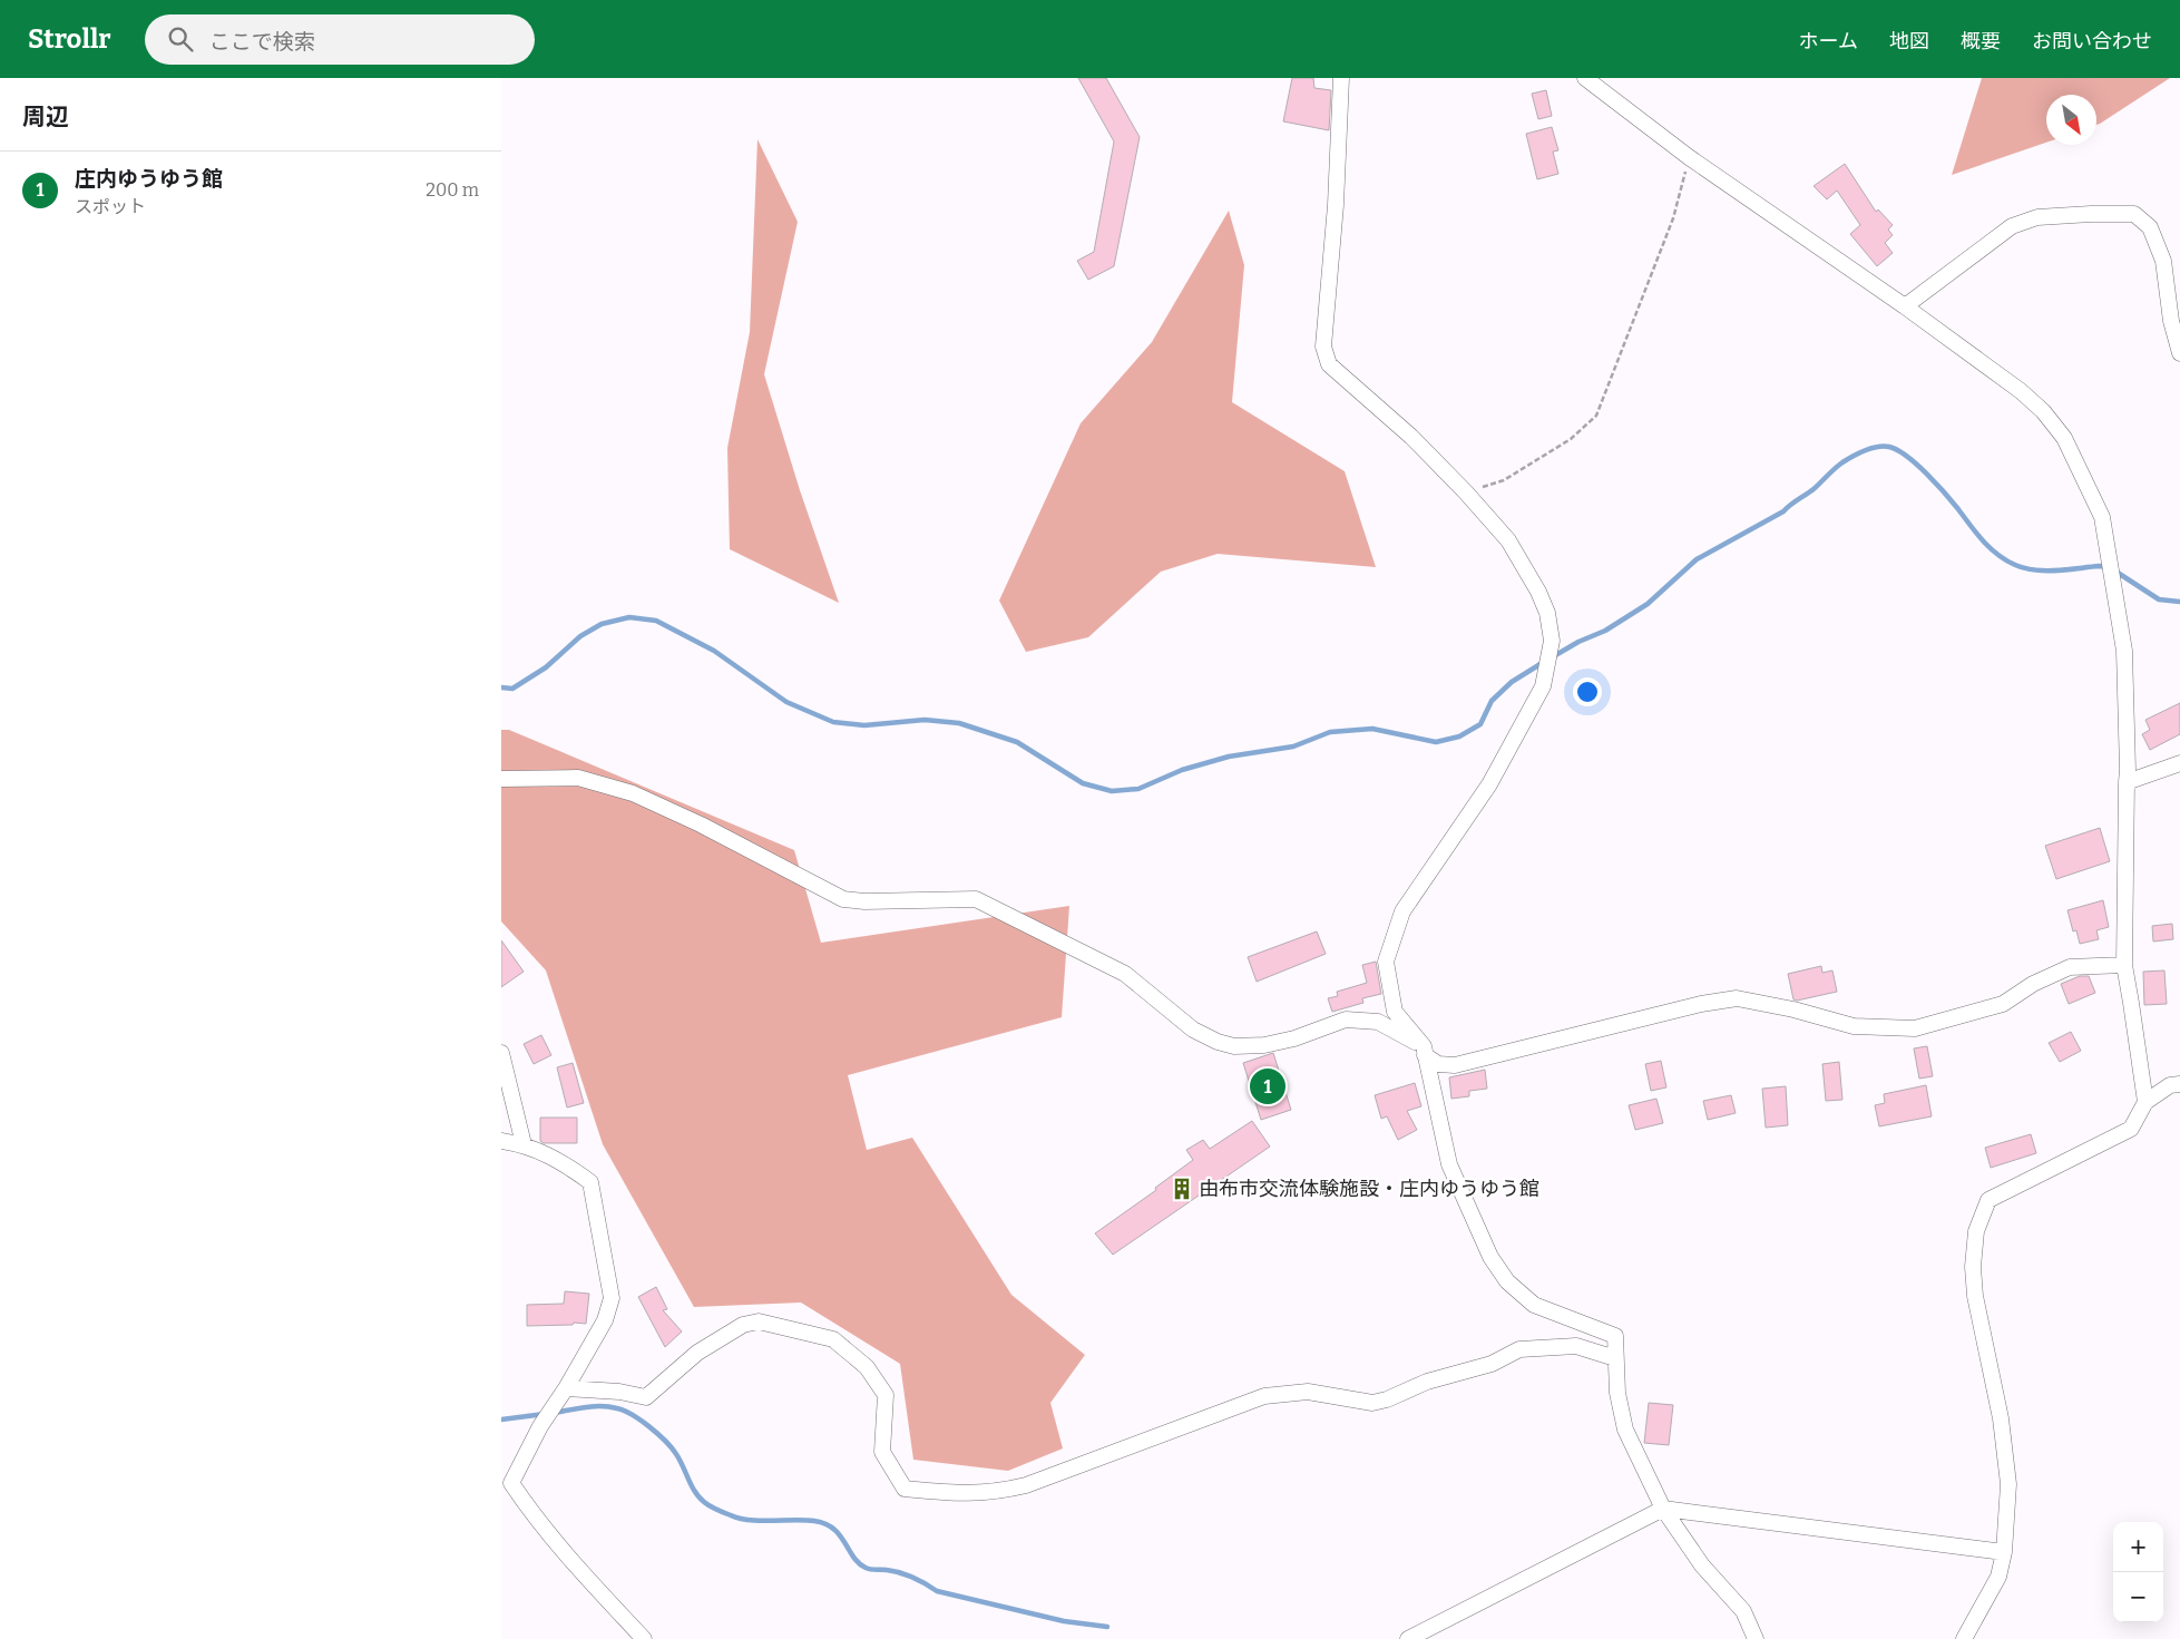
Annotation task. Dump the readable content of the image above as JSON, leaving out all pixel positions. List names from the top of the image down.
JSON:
{
  "places": {
    "building": ["由布市交流体験施設・庄内ゆうゆう館"]
  },
  "north": "bottom right",
  "page": {
    "header": "Strollr",
    "search": "ここで検索",
    "nav": [
      "ホーム",
      "地図",
      "概要",
      "お問い合わせ"
    ],
    "heading": "周辺",
    "list": [
      {
        "mark": "1",
        "name": "庄内ゆうゆう館",
        "note": "スポット",
        "value": "200 m"
      }
    ],
    "pins": "1",
    "map_buttons": ["+", "−"]
  }
}
